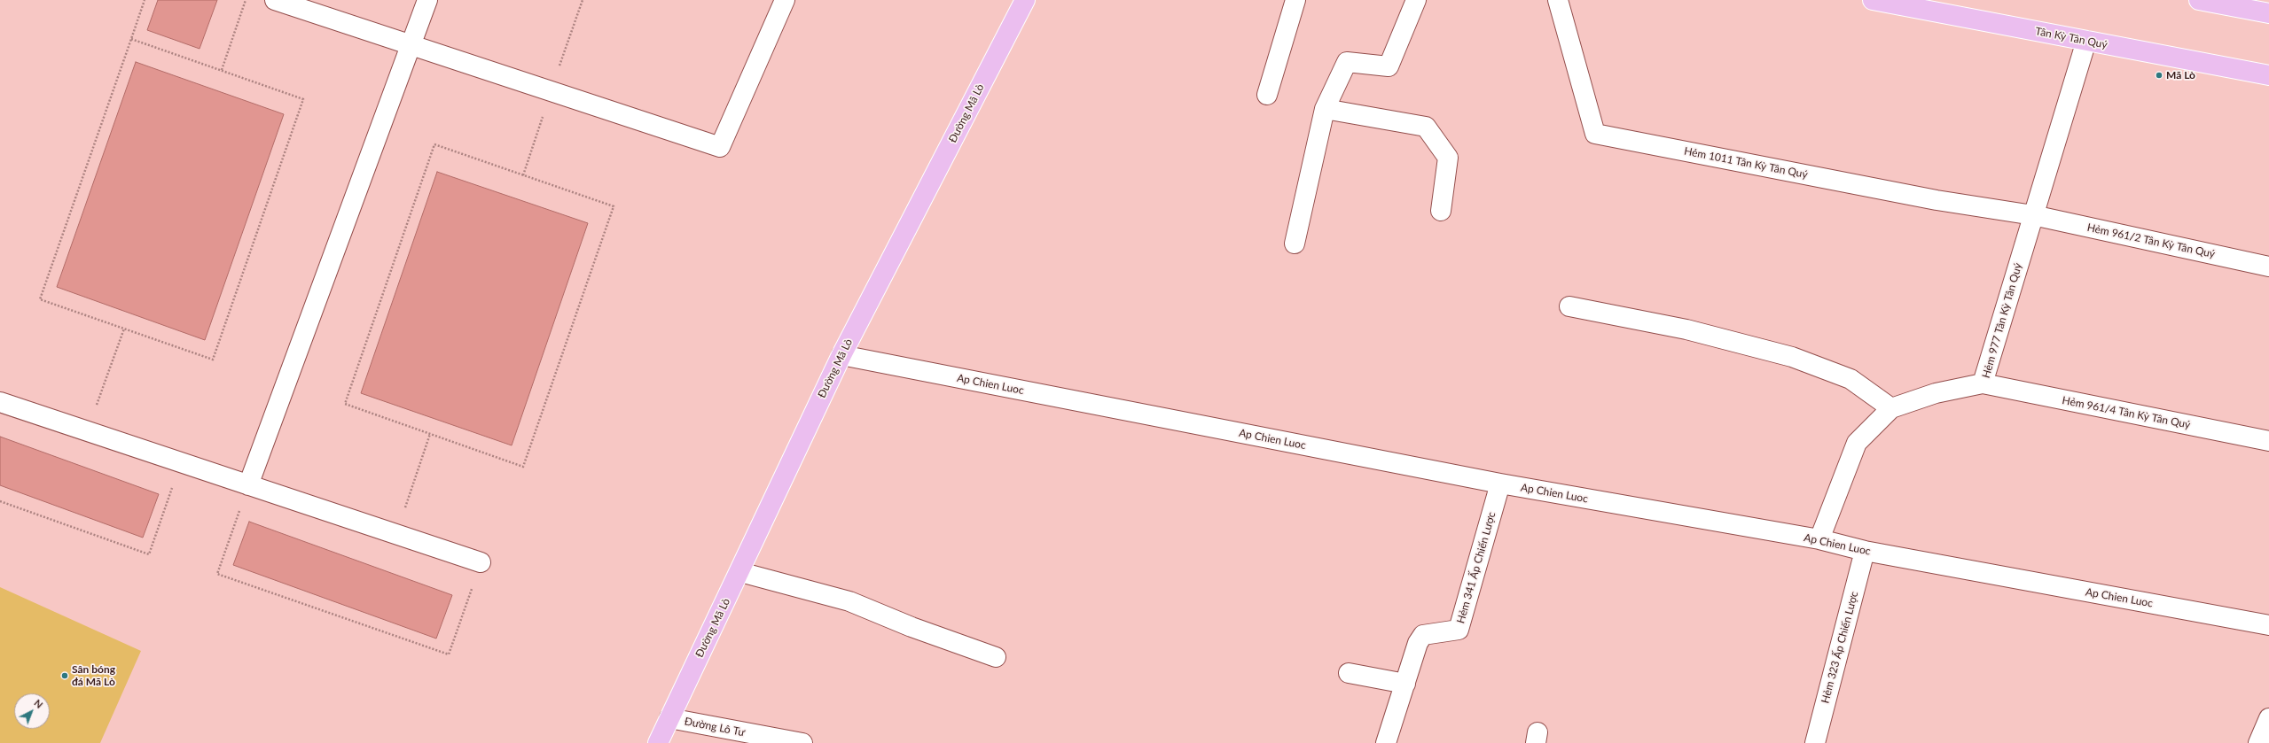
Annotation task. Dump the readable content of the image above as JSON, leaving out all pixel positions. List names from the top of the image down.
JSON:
{
  "streets": {
    "main road": ["Tân Kỳ Tân Quý", "Đường Mã Lò"],
    "street": [
      "Hẻm 1011 Tân Kỳ Tân Quý",
      "Hẻm 961/2 Tân Kỳ Tân Quý",
      "Hẻm 977 Tân Kỳ Tân Quý",
      "Ap Chien Luoc",
      "Hẻm 961/4 Tân Kỳ Tân Quý",
      "Hẻm 341 Ấp Chiến Lược",
      "Hẻm 323 Ấp Chiến Lược",
      "Đường Lô Tư"
    ]
  },
  "crossings": [
    ["Tân Kỳ Tân Quý", "Hẻm 977 Tân Kỳ Tân Quý"],
    ["Đường Mã Lò", "Ap Chien Luoc"],
    ["Đường Mã Lò", "Đường Lô Tư"],
    ["Hẻm 1011 Tân Kỳ Tân Quý", "Hẻm 961/2 Tân Kỳ Tân Quý"],
    ["Hẻm 1011 Tân Kỳ Tân Quý", "Hẻm 977 Tân Kỳ Tân Quý"],
    ["Hẻm 961/2 Tân Kỳ Tân Quý", "Hẻm 977 Tân Kỳ Tân Quý"],
    ["Hẻm 977 Tân Kỳ Tân Quý", "Ap Chien Luoc"],
    ["Hẻm 977 Tân Kỳ Tân Quý", "Hẻm 961/4 Tân Kỳ Tân Quý"],
    ["Ap Chien Luoc", "Hẻm 341 Ấp Chiến Lược"],
    ["Ap Chien Luoc", "Hẻm 323 Ấp Chiến Lược"]
  ],
  "places": ["Mã Lò", "Sân bóng đá Mã Lò"],
  "north": "top right"
}
